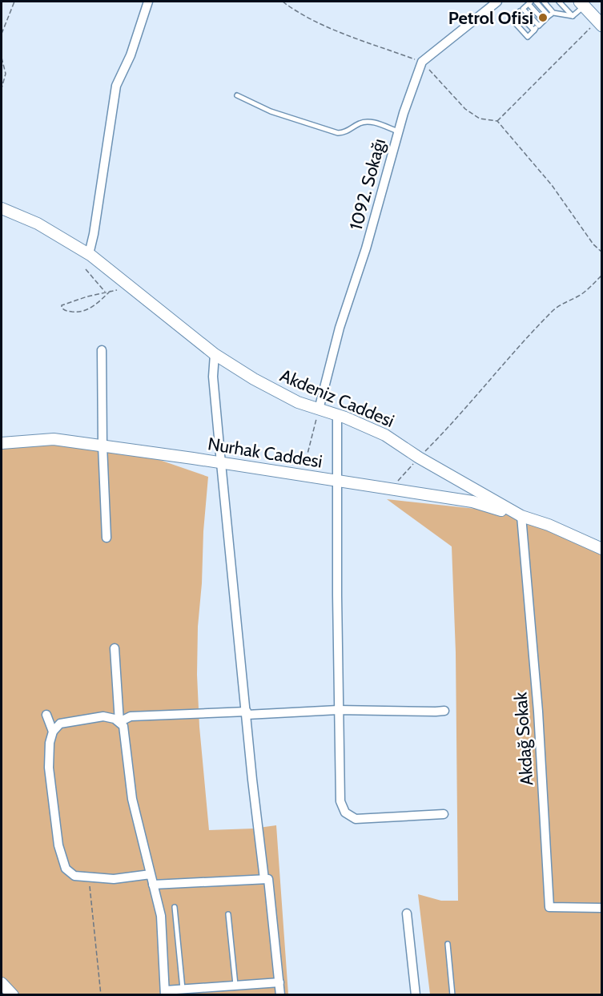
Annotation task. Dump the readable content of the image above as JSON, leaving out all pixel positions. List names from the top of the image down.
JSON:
{
  "streets": {
    "street": [
      "1092. Sokağı",
      "Akdeniz Caddesi",
      "Nurhak Caddesi",
      "Akdağ Sokak"
    ]
  },
  "crossings": [
    ["1092. Sokağı", "Akdeniz Caddesi"],
    ["Akdeniz Caddesi", "Nurhak Caddesi"],
    ["Akdeniz Caddesi", "Akdağ Sokak"],
    ["Nurhak Caddesi", "Akdağ Sokak"]
  ],
  "places": ["Petrol Ofisi"]
}
